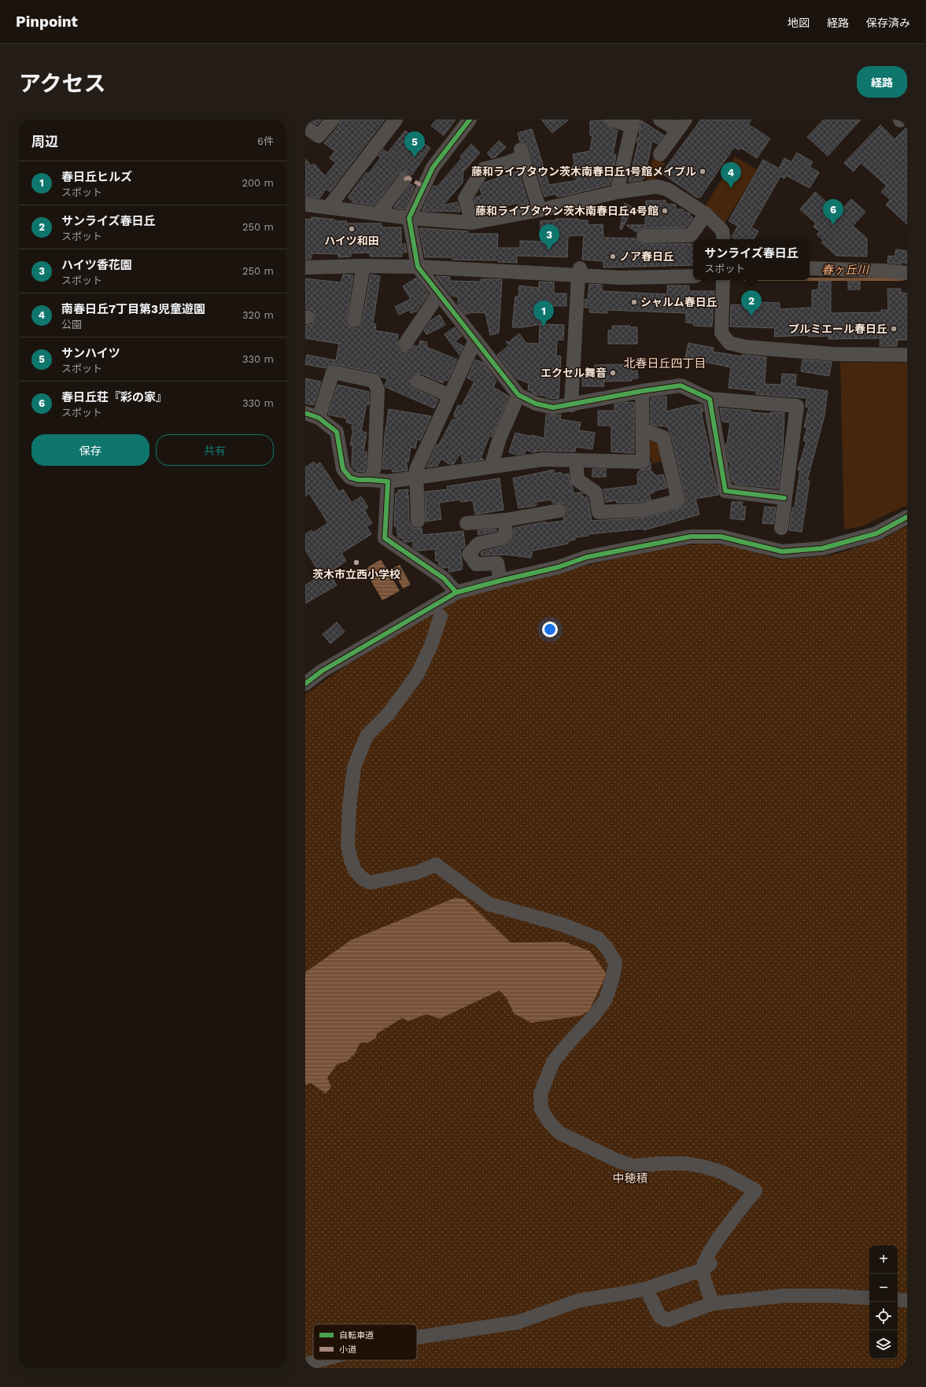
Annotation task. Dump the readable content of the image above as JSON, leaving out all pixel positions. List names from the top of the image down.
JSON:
{
  "districts": ["北春日丘四丁目", "中穂積"],
  "water": ["春ヶ丘川"],
  "places": [
    "藤和ライブタウン茨木南春日丘1号館メイプル",
    "藤和ライブタウン茨木南春日丘4号館",
    "ハイツ和田",
    "ノア春日丘",
    "シャルム春日丘",
    "プルミエール春日丘",
    "エクセル舞音",
    "茨木市立西小学校"
  ],
  "legend": ["自転車道", "小道"],
  "page": {
    "header": "Pinpoint",
    "nav": ["地図", "経路", "保存済み"],
    "title": "アクセス",
    "buttons": [
      "経路",
      ["保存", "共有"]
    ],
    "heading": ["周辺", "6件"],
    "pins": [
      "5",
      "4",
      "6",
      "3",
      "2",
      "1"
    ],
    "list": [
      {
        "mark": "1",
        "name": "春日丘ヒルズ",
        "note": "スポット",
        "value": "200 m"
      },
      {
        "mark": "2",
        "name": "サンライズ春日丘",
        "note": "スポット",
        "value": "250 m"
      },
      {
        "mark": "3",
        "name": "ハイツ香花園",
        "note": "スポット",
        "value": "250 m"
      },
      {
        "mark": "4",
        "name": "南春日丘7丁目第3児童遊園",
        "note": "公園",
        "value": "320 m"
      },
      {
        "mark": "5",
        "name": "サンハイツ",
        "note": "スポット",
        "value": "330 m"
      },
      {
        "mark": "6",
        "name": "春日丘荘『彩の家』",
        "note": "スポット",
        "value": "330 m"
      }
    ],
    "popup": ["サンライズ春日丘", "スポット"],
    "map_buttons": ["+", "−"]
  }
}
